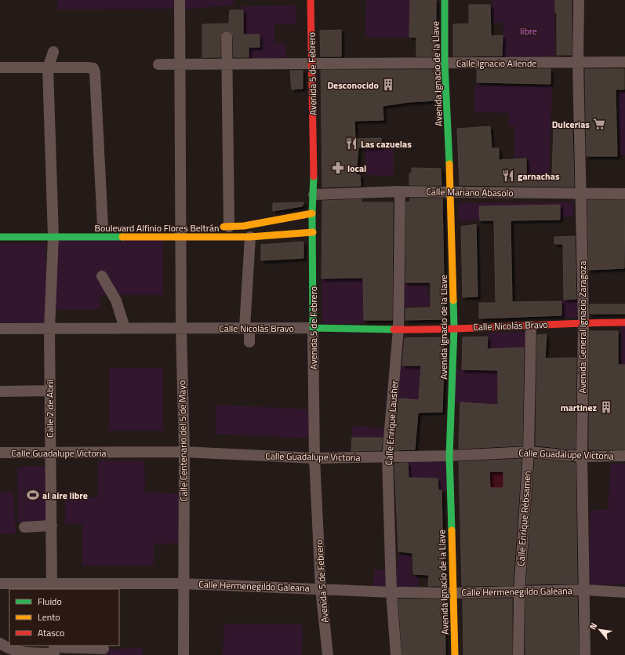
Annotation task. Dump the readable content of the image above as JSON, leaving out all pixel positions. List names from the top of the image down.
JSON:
{
  "streets": {
    "street": [
      "Calle Ignacio Allende",
      "Avenida 5 de Febrero",
      "Avenida Ignacio de la Llave",
      "Calle Mariano Abasolo",
      "Boulevard Alfinio Flores Beltrán",
      "Calle Nicolás Bravo",
      "Avenida General Ignacio Zaragoza",
      "Calle 2 de Abril",
      "Calle Enrique Lausher",
      "Calle Centenario del 5 de Mayo",
      "Calle Guadalupe Victoria",
      "Calle Enrique Rébsamen",
      "Calle Hermenegildo Galeana"
    ]
  },
  "crossings": [
    ["Calle Ignacio Allende", "Avenida 5 de Febrero"],
    ["Calle Ignacio Allende", "Avenida Ignacio de la Llave"],
    ["Calle Ignacio Allende", "Avenida General Ignacio Zaragoza"],
    ["Calle Ignacio Allende", "Calle Centenario del 5 de Mayo"],
    ["Avenida 5 de Febrero", "Calle Mariano Abasolo"],
    ["Avenida 5 de Febrero", "Boulevard Alfinio Flores Beltrán"],
    ["Avenida 5 de Febrero", "Calle Nicolás Bravo"],
    ["Avenida 5 de Febrero", "Calle Guadalupe Victoria"],
    ["Avenida 5 de Febrero", "Calle Hermenegildo Galeana"],
    ["Avenida Ignacio de la Llave", "Calle Mariano Abasolo"],
    ["Avenida Ignacio de la Llave", "Calle Nicolás Bravo"],
    ["Avenida Ignacio de la Llave", "Calle Guadalupe Victoria"],
    ["Avenida Ignacio de la Llave", "Calle Hermenegildo Galeana"],
    ["Calle Mariano Abasolo", "Avenida General Ignacio Zaragoza"],
    ["Calle Mariano Abasolo", "Calle Enrique Lausher"],
    ["Boulevard Alfinio Flores Beltrán", "Calle 2 de Abril"],
    ["Boulevard Alfinio Flores Beltrán", "Calle Centenario del 5 de Mayo"],
    ["Calle Nicolás Bravo", "Avenida General Ignacio Zaragoza"],
    ["Calle Nicolás Bravo", "Calle 2 de Abril"],
    ["Calle Nicolás Bravo", "Calle Enrique Lausher"],
    ["Calle Nicolás Bravo", "Calle Centenario del 5 de Mayo"],
    ["Calle Nicolás Bravo", "Calle Enrique Rébsamen"],
    ["Avenida General Ignacio Zaragoza", "Calle Guadalupe Victoria"],
    ["Avenida General Ignacio Zaragoza", "Calle Hermenegildo Galeana"],
    ["Calle 2 de Abril", "Calle Guadalupe Victoria"],
    ["Calle 2 de Abril", "Calle Hermenegildo Galeana"],
    ["Calle Enrique Lausher", "Calle Guadalupe Victoria"],
    ["Calle Enrique Lausher", "Calle Hermenegildo Galeana"],
    ["Calle Centenario del 5 de Mayo", "Calle Guadalupe Victoria"],
    ["Calle Centenario del 5 de Mayo", "Calle Hermenegildo Galeana"],
    ["Calle Guadalupe Victoria", "Calle Enrique Rébsamen"],
    ["Calle Enrique Rébsamen", "Calle Hermenegildo Galeana"]
  ],
  "parks": ["libre"],
  "places": {
    "building": ["Desconocido", "martinez"],
    "supermarket": ["Dulcerias"],
    "restaurant": ["Las cazuelas", "garnachas"],
    "pharmacy": ["local"],
    "sports": ["al aire libre"]
  },
  "legend": ["Fluido", "Lento", "Atasco"],
  "north": "top left"
}
